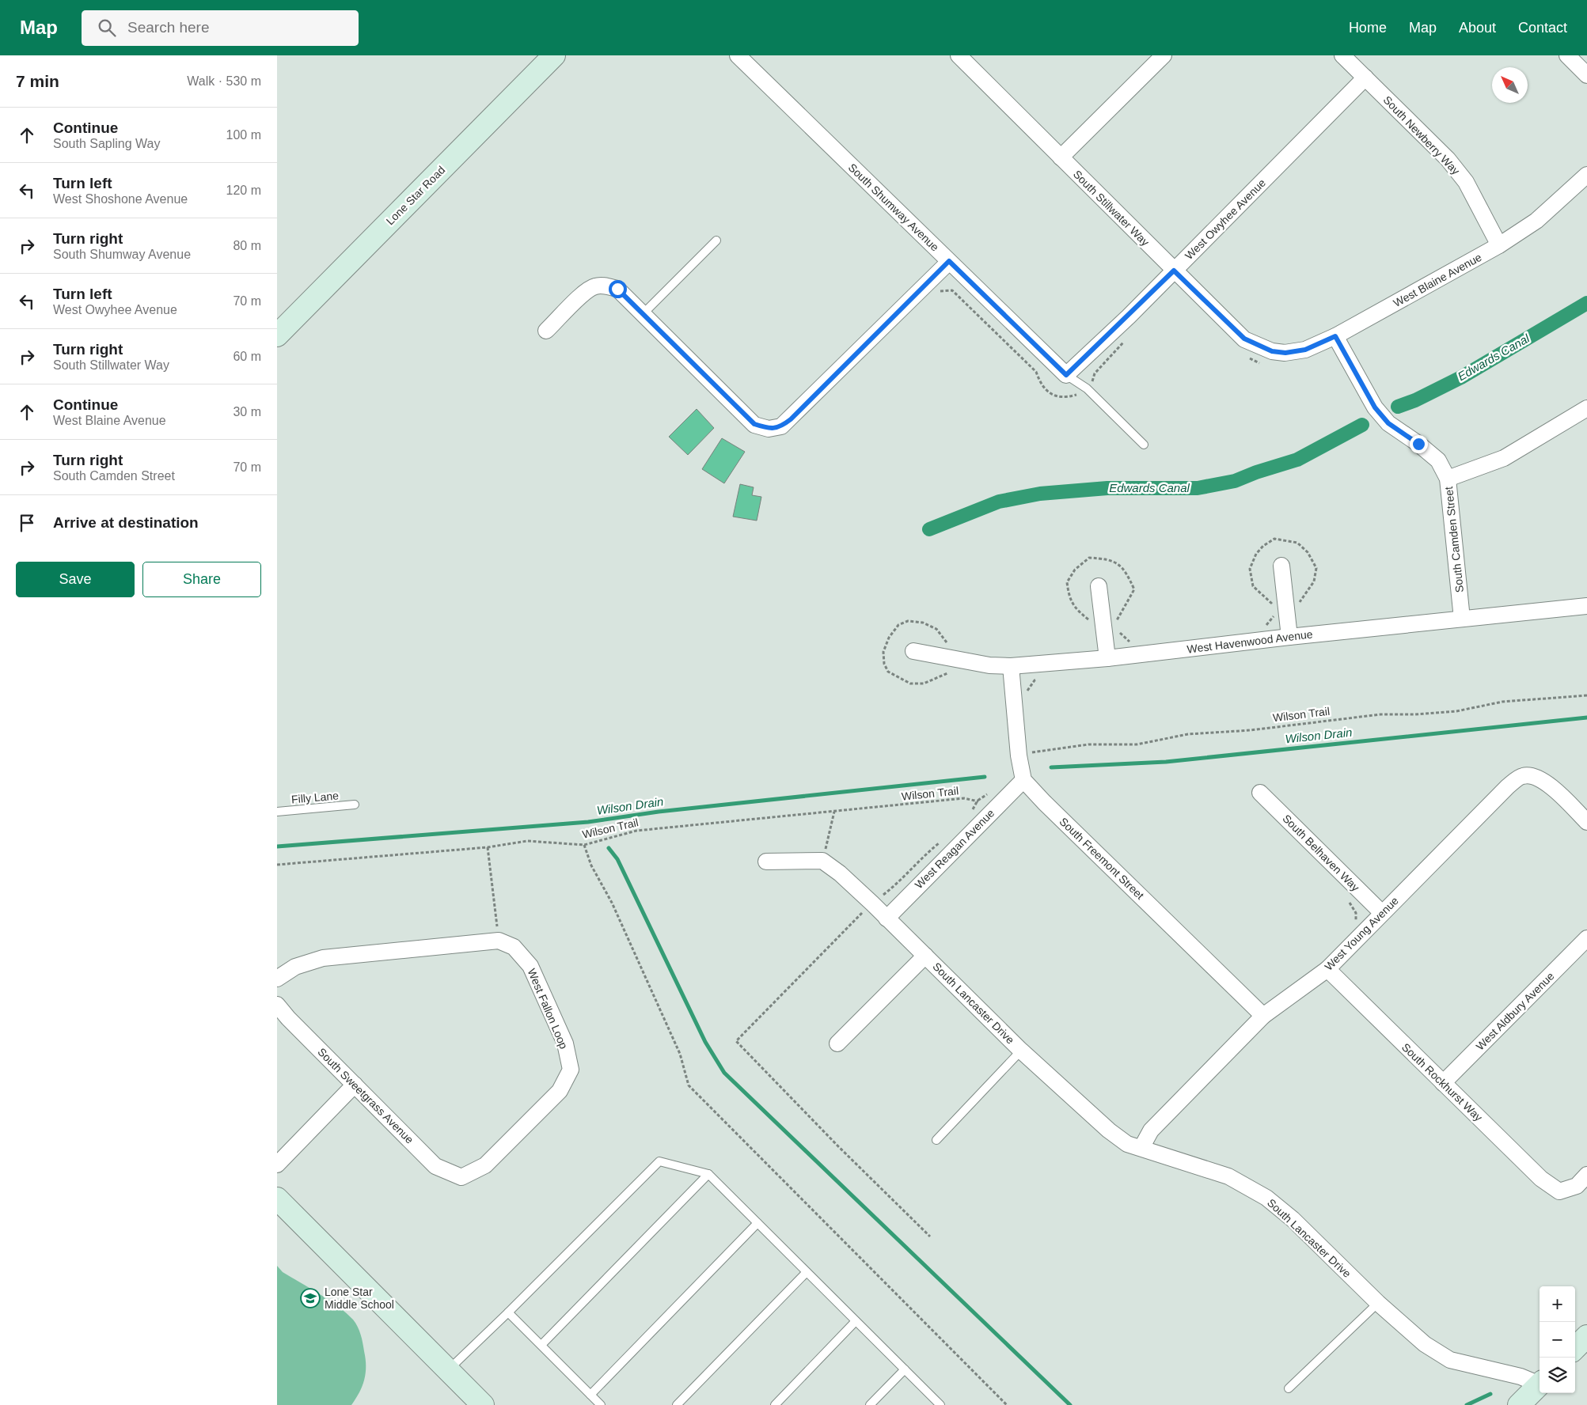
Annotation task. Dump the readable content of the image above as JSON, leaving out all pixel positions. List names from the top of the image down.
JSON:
{
  "streets": {
    "main road": ["Lone Star Road"],
    "street": [
      "South Newberry Way",
      "South Shumway Avenue",
      "South Stillwater Way",
      "West Owyhee Avenue",
      "West Blaine Avenue",
      "South Camden Street",
      "West Havenwood Avenue",
      "West Reagan Avenue",
      "South Belhaven Way",
      "South Freemont Street",
      "West Young Avenue",
      "South Lancaster Drive",
      "West Fallon Loop",
      "West Aldbury Avenue",
      "South Rockhurst Way",
      "South Sweetgrass Avenue"
    ],
    "lane": ["Filly Lane"],
    "path": ["Wilson Trail"]
  },
  "crossings": [
    ["South Newberry Way", "West Owyhee Avenue"],
    ["South Newberry Way", "West Blaine Avenue"],
    ["South Shumway Avenue", "West Owyhee Avenue"],
    ["South Stillwater Way", "West Owyhee Avenue"],
    ["South Stillwater Way", "West Blaine Avenue"],
    ["West Blaine Avenue", "South Camden Street"],
    ["South Camden Street", "West Havenwood Avenue"],
    ["West Reagan Avenue", "South Freemont Street"],
    ["West Reagan Avenue", "South Lancaster Drive"],
    ["South Belhaven Way", "West Young Avenue"],
    ["South Freemont Street", "West Young Avenue"],
    ["West Young Avenue", "South Lancaster Drive"],
    ["West Young Avenue", "South Rockhurst Way"],
    ["West Fallon Loop", "South Sweetgrass Avenue"],
    ["West Aldbury Avenue", "South Rockhurst Way"]
  ],
  "water": ["Edwards Canal", "Wilson Drain"],
  "places": {
    "school or university": ["Lone Star Middle School"]
  },
  "north": "top left",
  "page": {
    "header": "Map",
    "search": "Search here",
    "nav": [
      "Home",
      "Map",
      "About",
      "Contact"
    ],
    "heading": ["7 min", "Walk · 530 m"],
    "list": [
      ["Continue", "South Sapling Way", "100 m"],
      ["Turn left", "West Shoshone Avenue", "120 m"],
      ["Turn right", "South Shumway Avenue", "80 m"],
      ["Turn left", "West Owyhee Avenue", "70 m"],
      ["Turn right", "South Stillwater Way", "60 m"],
      ["Continue", "West Blaine Avenue", "30 m"],
      ["Turn right", "South Camden Street", "70 m"],
      "Arrive at destination"
    ],
    "buttons": ["Save", "Share"],
    "map_buttons": ["+", "−"]
  }
}
